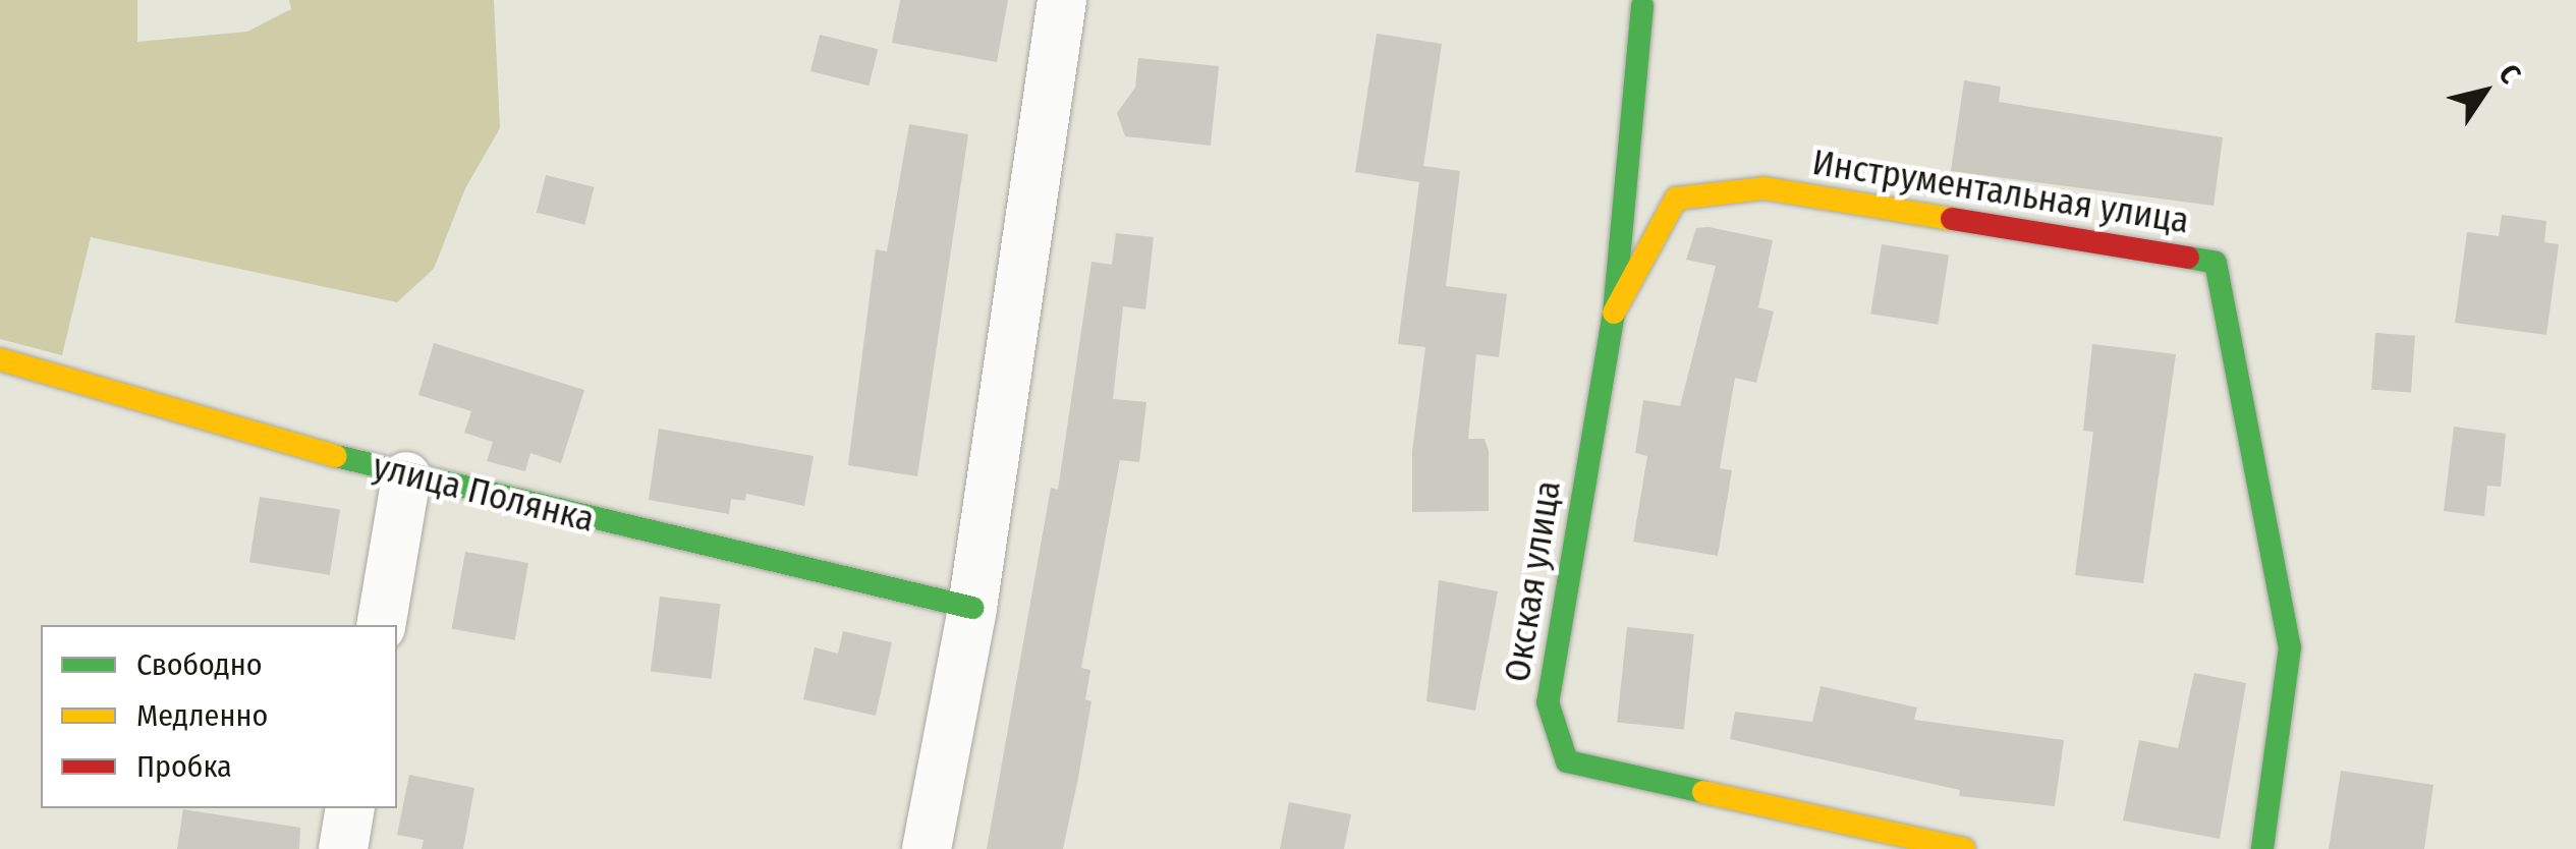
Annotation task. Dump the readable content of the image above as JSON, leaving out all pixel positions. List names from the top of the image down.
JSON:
{
  "streets": {
    "street": ["Инструментальная улица", "улица Полянка", "Окская улица"]
  },
  "crossings": [
    ["Инструментальная улица", "Окская улица"]
  ],
  "legend": ["Свободно", "Медленно", "Пробка"],
  "north": "top right"
}
